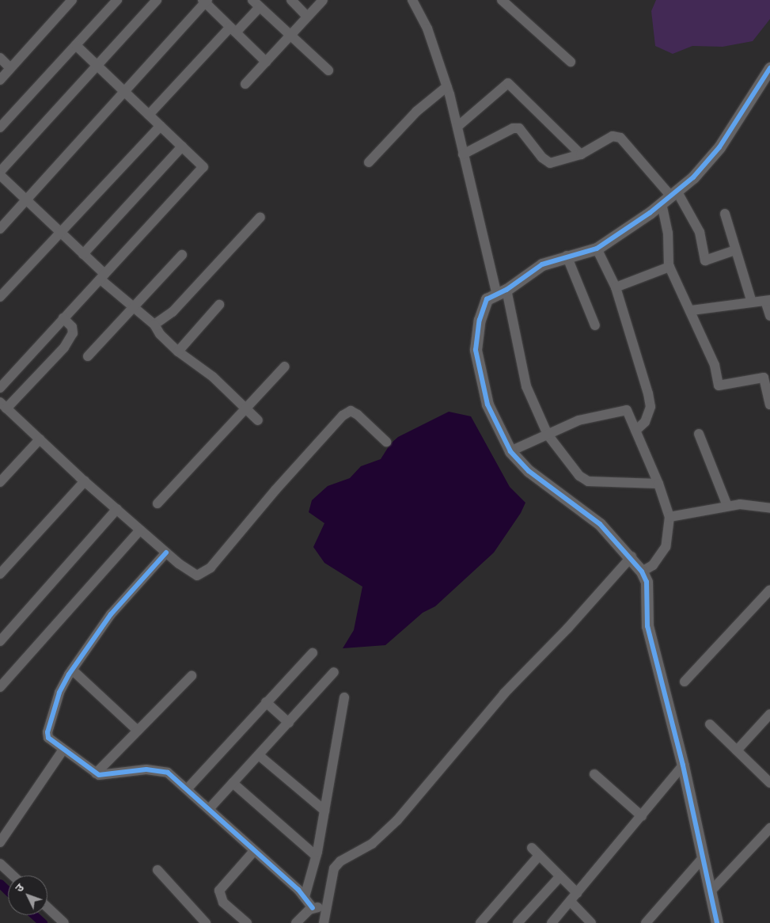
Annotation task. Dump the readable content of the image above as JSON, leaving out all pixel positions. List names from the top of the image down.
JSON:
{
  "north": "top left"
}
